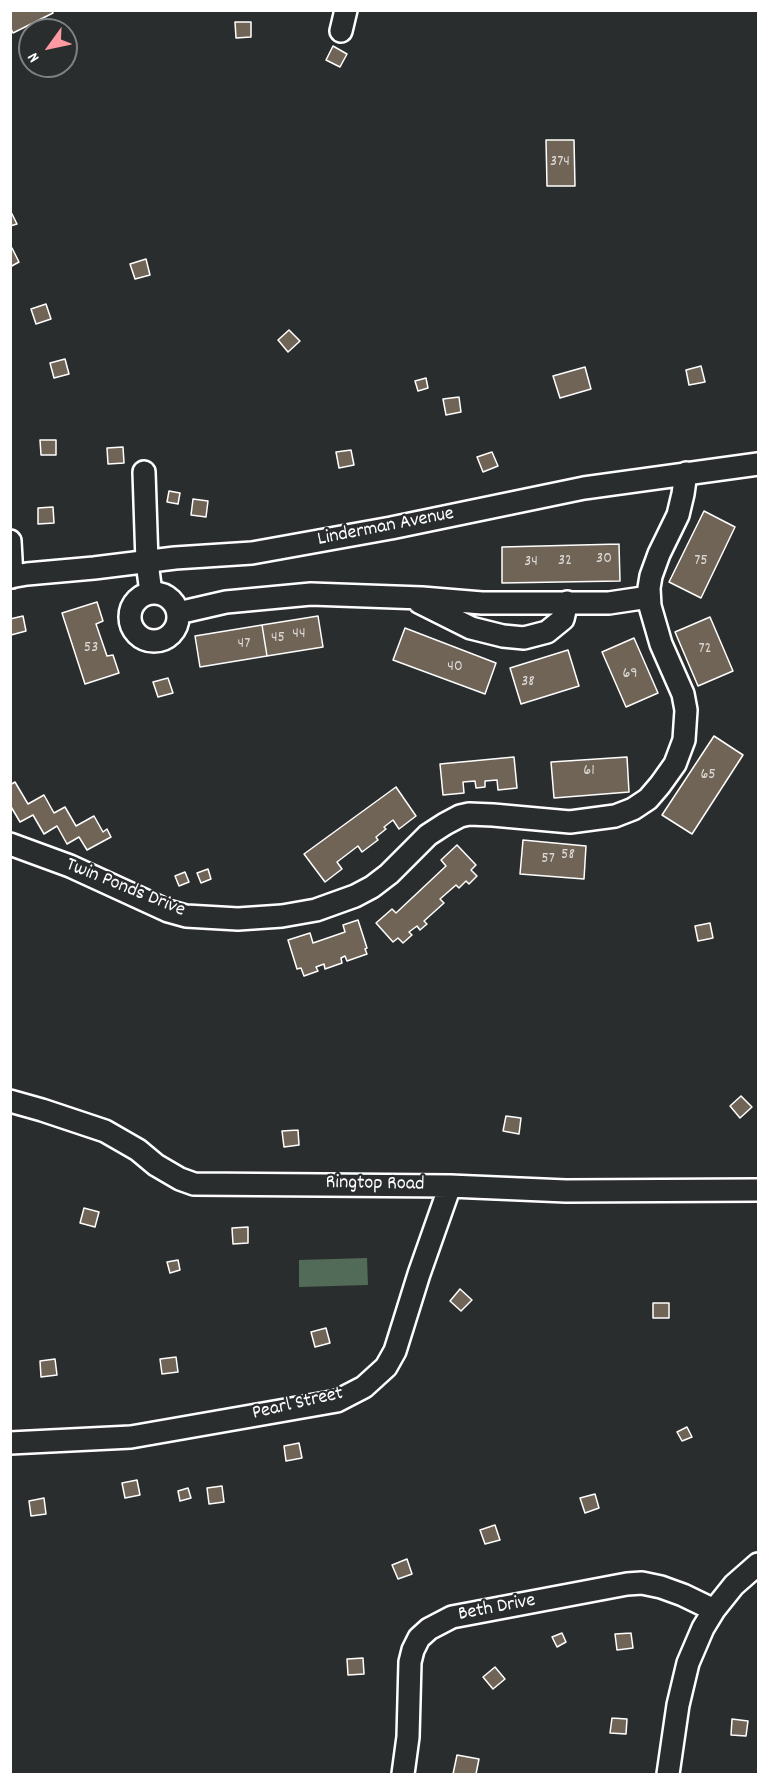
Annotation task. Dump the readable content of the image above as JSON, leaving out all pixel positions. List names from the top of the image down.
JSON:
{
  "streets": {
    "street": [
      "Linderman Avenue",
      "Twin Ponds Drive",
      "Ringtop Road",
      "Pearl Street",
      "Beth Drive"
    ]
  },
  "crossings": [
    ["Linderman Avenue", "Twin Ponds Drive"],
    ["Ringtop Road", "Pearl Street"]
  ],
  "house_numbers": [
    "374",
    "30",
    "32",
    "75",
    "34",
    "44",
    "45",
    "47",
    "53",
    "72",
    "40",
    "69",
    "38",
    "61",
    "65",
    "58",
    "57"
  ],
  "north": "bottom left"
}
